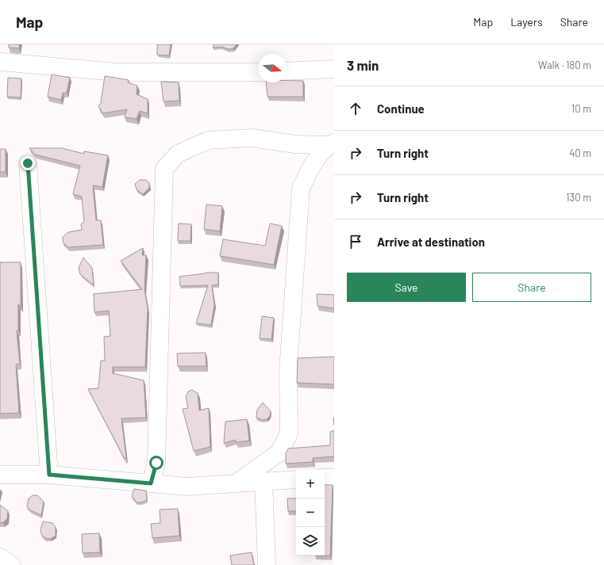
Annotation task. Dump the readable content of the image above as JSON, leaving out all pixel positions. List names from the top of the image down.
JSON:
{
  "north": "right",
  "page": {
    "header": "Map",
    "nav": ["Map", "Layers", "Share"],
    "heading": ["3 min", "Walk · 180 m"],
    "list": [
      ["Continue", "10 m"],
      ["Turn right", "40 m"],
      ["Turn right", "130 m"],
      "Arrive at destination"
    ],
    "buttons": ["Save", "Share"],
    "map_buttons": ["+", "−"]
  }
}
